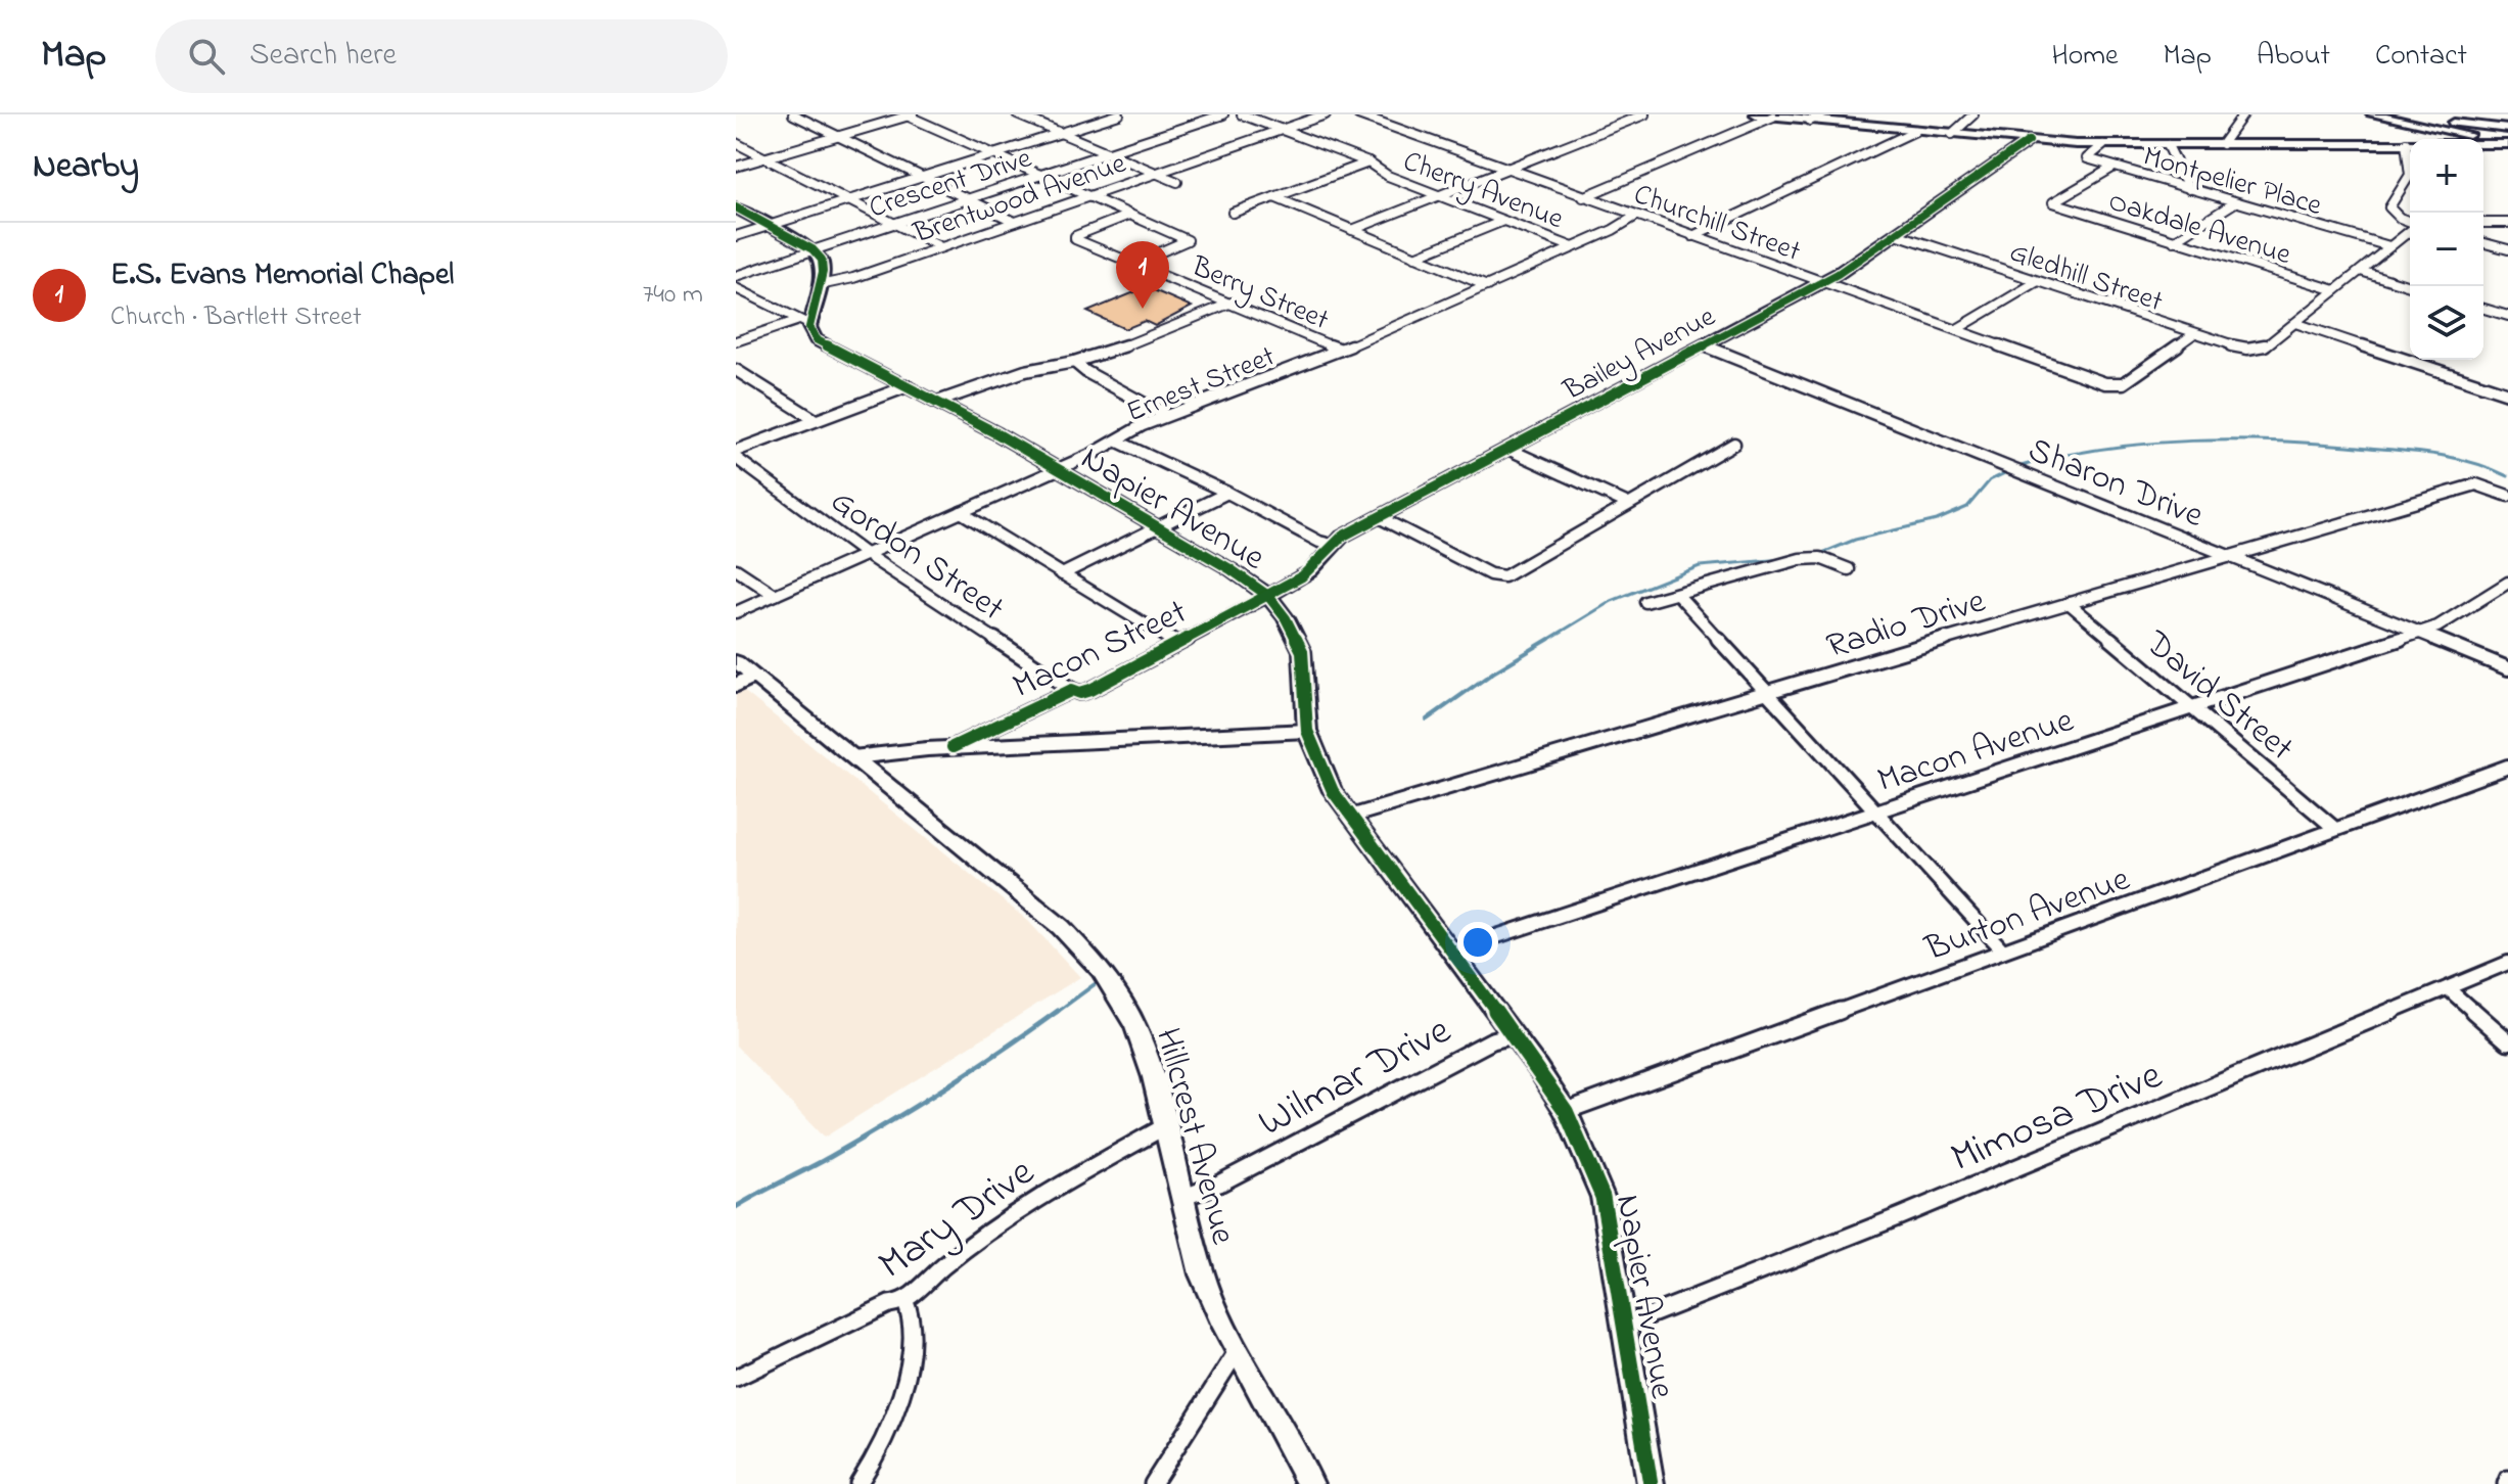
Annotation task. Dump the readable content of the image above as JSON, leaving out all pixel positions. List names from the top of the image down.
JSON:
{
  "streets": {
    "street": [
      "Montpelier Place",
      "Crescent Drive",
      "Cherry Avenue",
      "Brentwood Avenue",
      "Churchill Street",
      "Oakdale Avenue",
      "Gledhill Street",
      "Berry Street",
      "Bailey Avenue",
      "Ernest Street",
      "Sharon Drive",
      "Napier Avenue",
      "Gordon Street",
      "Radio Drive",
      "Macon Street",
      "David Street",
      "Macon Avenue",
      "Burton Avenue",
      "Wilmar Drive",
      "Mimosa Drive",
      "Hillcrest Avenue",
      "Mary Drive"
    ]
  },
  "crossings": [
    ["Montpelier Place", "Oakdale Avenue"],
    ["Cherry Avenue", "Brentwood Avenue"],
    ["Cherry Avenue", "Ernest Street"],
    ["Churchill Street", "Gledhill Street"],
    ["Churchill Street", "Bailey Avenue"],
    ["Churchill Street", "Ernest Street"],
    ["Gledhill Street", "Bailey Avenue"],
    ["Berry Street", "Ernest Street"],
    ["Bailey Avenue", "Sharon Drive"],
    ["Bailey Avenue", "Napier Avenue"],
    ["Bailey Avenue", "Macon Street"],
    ["Ernest Street", "Napier Avenue"],
    ["Ernest Street", "Gordon Street"],
    ["Sharon Drive", "Radio Drive"],
    ["Sharon Drive", "Macon Avenue"],
    ["Napier Avenue", "Radio Drive"],
    ["Napier Avenue", "Macon Street"],
    ["Napier Avenue", "Macon Avenue"],
    ["Napier Avenue", "Burton Avenue"],
    ["Napier Avenue", "Wilmar Drive"],
    ["Napier Avenue", "Mimosa Drive"],
    ["Gordon Street", "Macon Street"],
    ["Radio Drive", "David Street"],
    ["David Street", "Macon Avenue"],
    ["David Street", "Burton Avenue"],
    ["Wilmar Drive", "Hillcrest Avenue"],
    ["Hillcrest Avenue", "Mary Drive"]
  ],
  "page": {
    "header": "Map",
    "search": "Search here",
    "nav": [
      "Home",
      "Map",
      "About",
      "Contact"
    ],
    "heading": "Nearby",
    "map_buttons": ["+", "−"],
    "list": [
      {
        "mark": "1",
        "name": "E.S. Evans Memorial Chapel",
        "note": "Church · Bartlett Street",
        "value": "740 m"
      }
    ],
    "pins": "1"
  }
}
